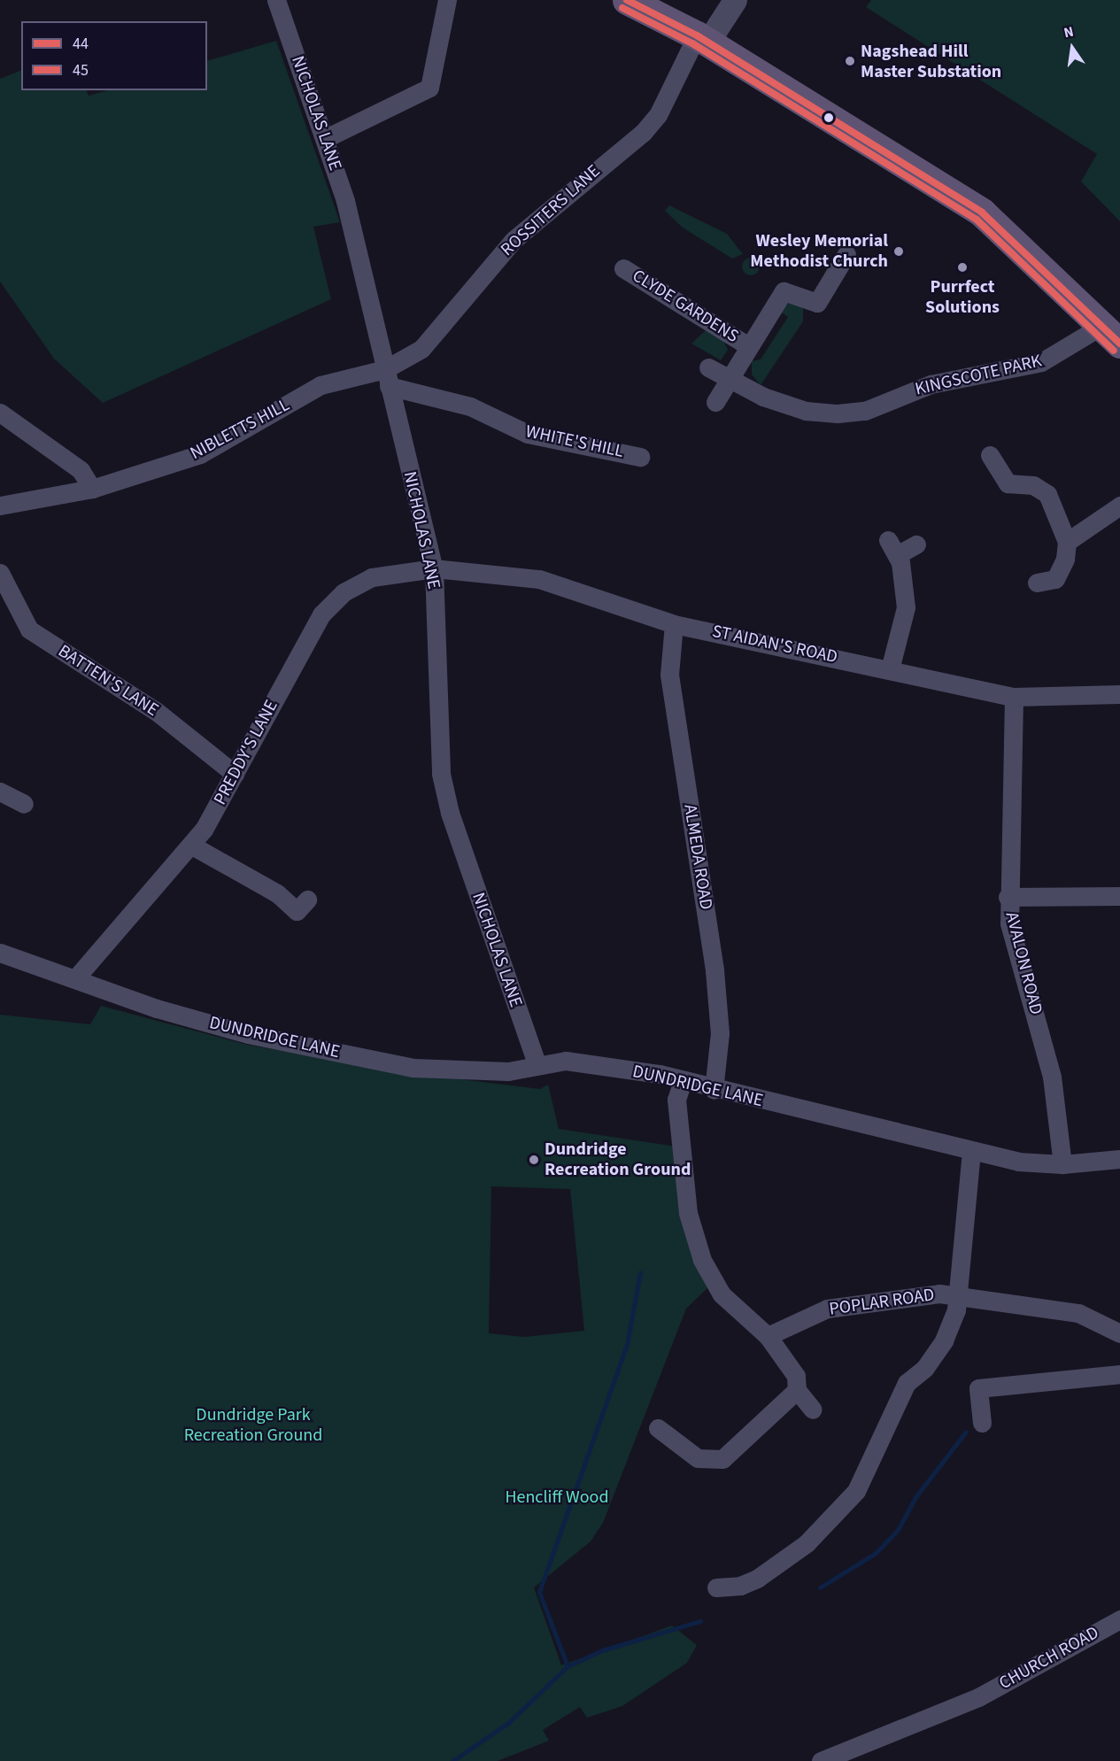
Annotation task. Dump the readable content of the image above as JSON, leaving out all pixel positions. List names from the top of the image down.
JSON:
{
  "streets": {
    "street": [
      "NICHOLAS LANE",
      "ROSSITERS LANE",
      "CLYDE GARDENS",
      "KINGSCOTE PARK",
      "NIBLETTS HILL",
      "WHITE'S HILL",
      "ST AIDAN'S ROAD",
      "BATTEN'S LANE",
      "PREDDY'S LANE",
      "ALMEDA ROAD",
      "AVALON ROAD",
      "DUNDRIDGE LANE",
      "POPLAR ROAD",
      "CHURCH ROAD"
    ]
  },
  "crossings": [
    ["NICHOLAS LANE", "ROSSITERS LANE"],
    ["NICHOLAS LANE", "NIBLETTS HILL"],
    ["NICHOLAS LANE", "WHITE'S HILL"],
    ["NICHOLAS LANE", "ST AIDAN'S ROAD"],
    ["NICHOLAS LANE", "PREDDY'S LANE"],
    ["NICHOLAS LANE", "DUNDRIDGE LANE"],
    ["ROSSITERS LANE", "NIBLETTS HILL"],
    ["ROSSITERS LANE", "WHITE'S HILL"],
    ["CLYDE GARDENS", "KINGSCOTE PARK"],
    ["NIBLETTS HILL", "WHITE'S HILL"],
    ["ST AIDAN'S ROAD", "PREDDY'S LANE"],
    ["ST AIDAN'S ROAD", "ALMEDA ROAD"],
    ["ST AIDAN'S ROAD", "AVALON ROAD"],
    ["BATTEN'S LANE", "PREDDY'S LANE"],
    ["PREDDY'S LANE", "DUNDRIDGE LANE"],
    ["ALMEDA ROAD", "DUNDRIDGE LANE"],
    ["AVALON ROAD", "DUNDRIDGE LANE"]
  ],
  "parks": ["Dundridge Park Recreation Ground", "Hencliff Wood"],
  "places": [
    "Nagshead Hill Master Substation",
    "Wesley Memorial Methodist Church",
    "Purrfect Solutions",
    "Dundridge Recreation Ground"
  ],
  "lines": ["transit line 44", "transit line 45"],
  "legend": ["44", "45"],
  "north": "top"
}
